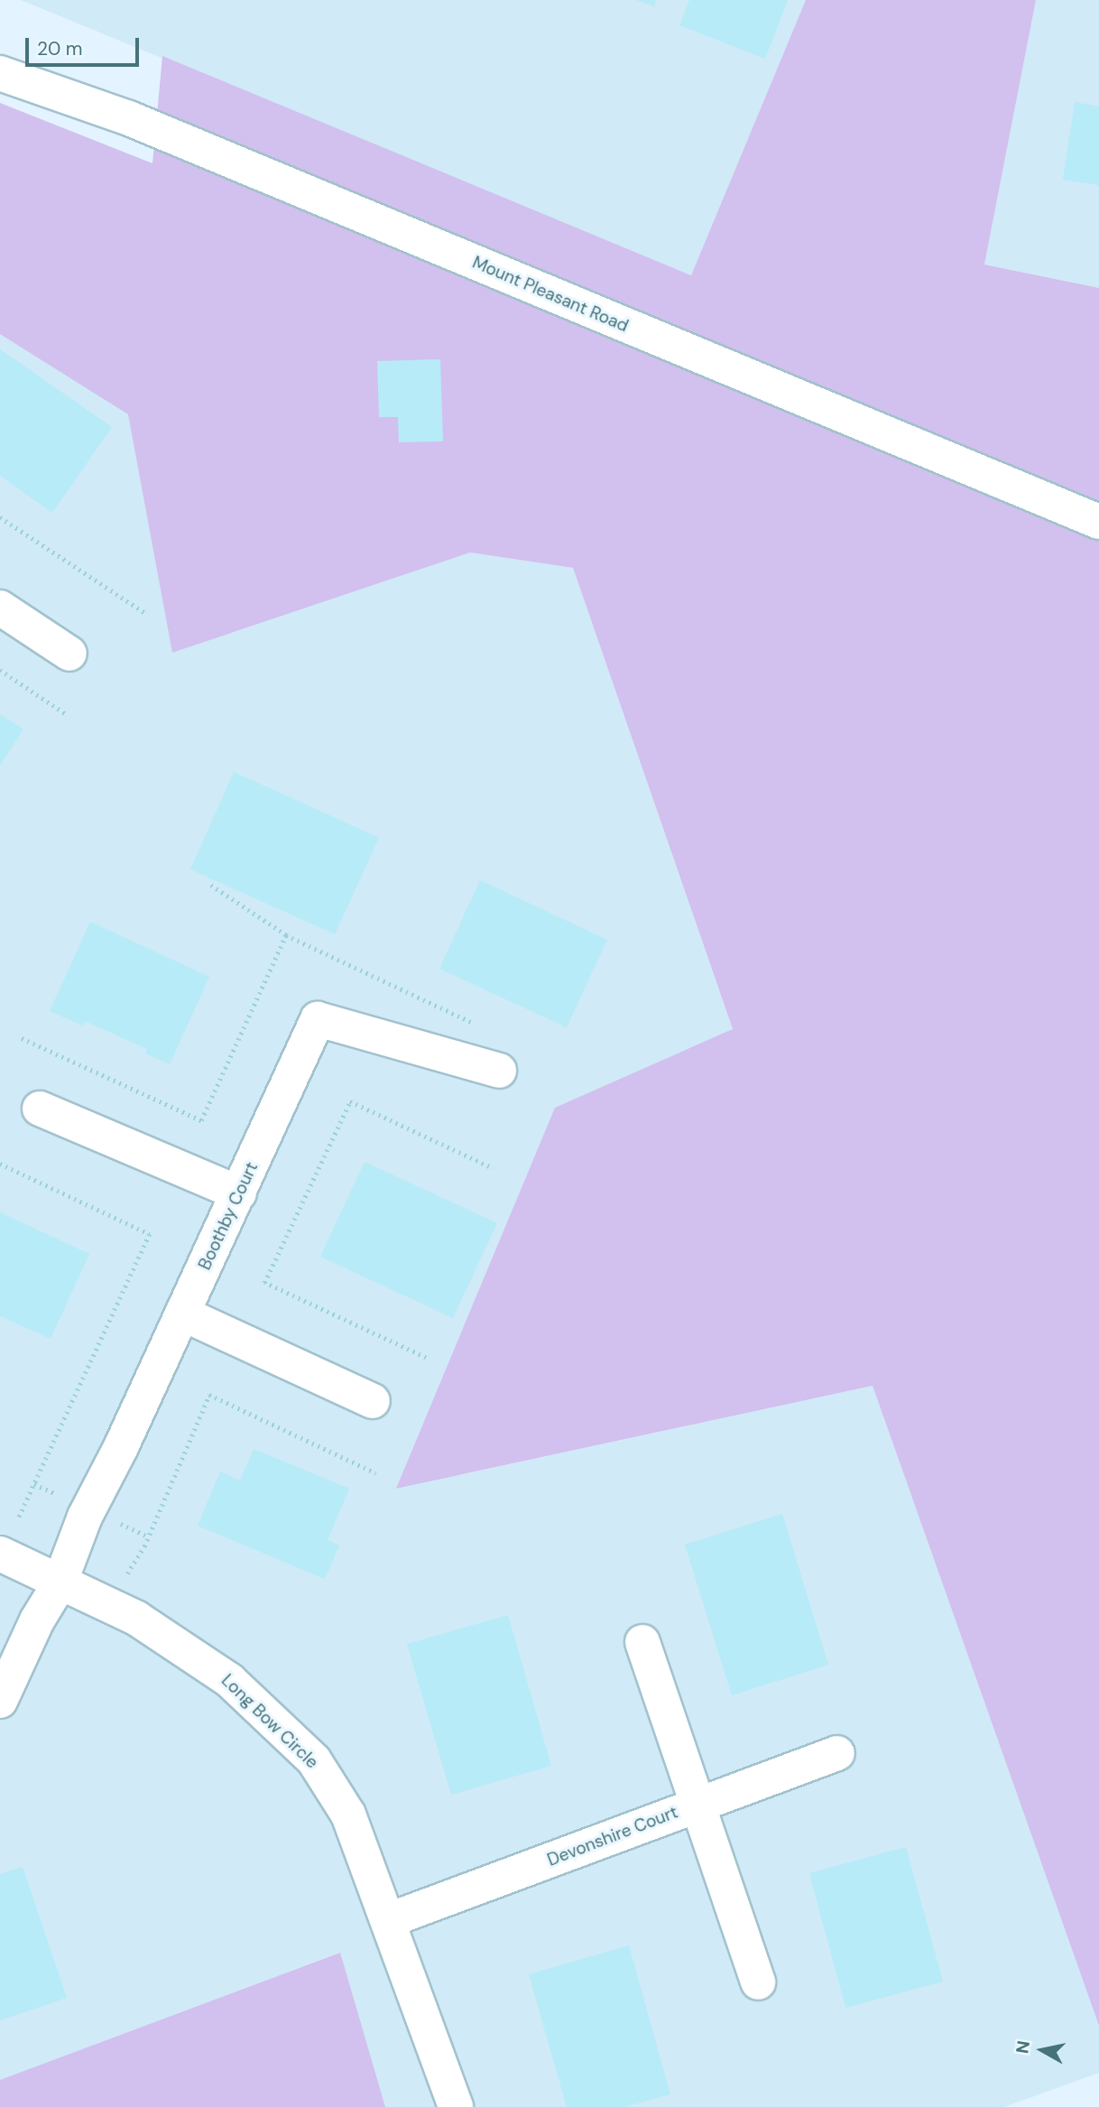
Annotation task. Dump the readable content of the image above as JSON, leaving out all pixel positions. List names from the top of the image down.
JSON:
{
  "streets": {
    "street": [
      "Mount Pleasant Road",
      "Boothby Court",
      "Long Bow Circle",
      "Devonshire Court"
    ]
  },
  "crossings": [
    ["Boothby Court", "Long Bow Circle"],
    ["Long Bow Circle", "Devonshire Court"]
  ],
  "scale_bar": "20 m",
  "north": "left"
}
